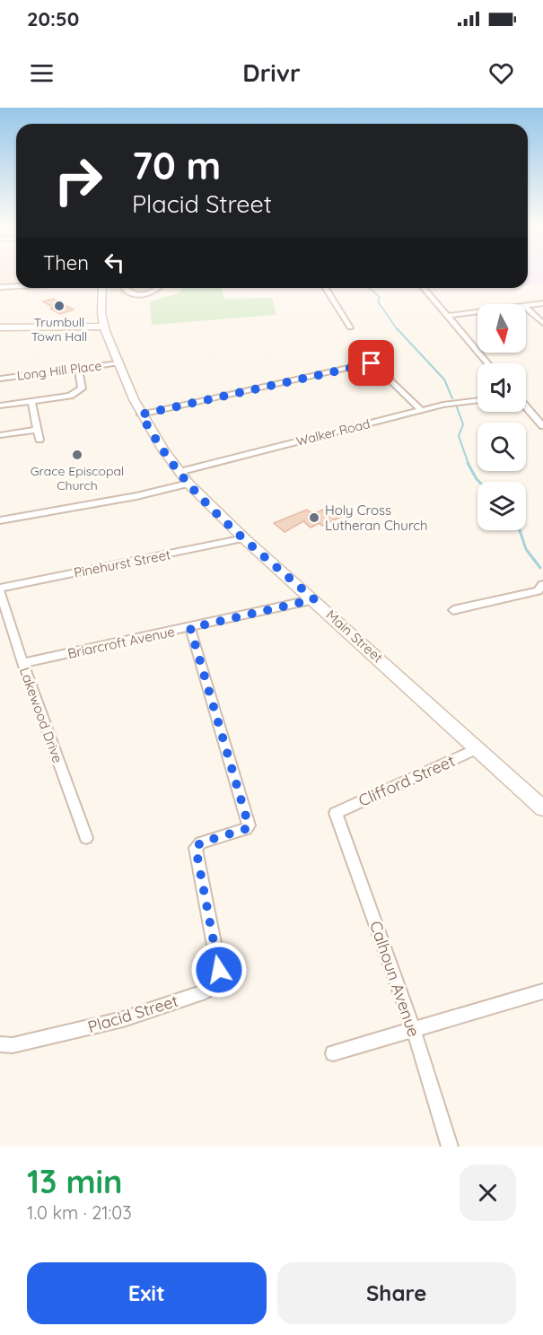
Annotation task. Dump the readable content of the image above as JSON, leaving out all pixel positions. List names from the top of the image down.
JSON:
{
  "streets": {
    "main road": ["Main Street"],
    "street": [
      "Long Hill Place",
      "Walker Road",
      "Pinehurst Street",
      "Briarcroft Avenue",
      "Lakewood Drive",
      "Clifford Street",
      "Calhoun Avenue",
      "Placid Street"
    ]
  },
  "crossings": [
    ["Long Hill Place", "Main Street"],
    ["Walker Road", "Main Street"],
    ["Pinehurst Street", "Main Street"],
    ["Pinehurst Street", "Lakewood Drive"],
    ["Main Street", "Briarcroft Avenue"],
    ["Main Street", "Clifford Street"],
    ["Briarcroft Avenue", "Lakewood Drive"],
    ["Briarcroft Avenue", "Placid Street"],
    ["Clifford Street", "Calhoun Avenue"]
  ],
  "places": ["Trumbull Town Hall", "Grace Episcopal Church", "Holy Cross Lutheran Church"],
  "north": "bottom",
  "page": {
    "status": "20:50",
    "header": "Drivr",
    "turn": ["70 m", "Placid Street"],
    "then": "Then",
    "heading": ["13 min", "1.0 km · 21:03"],
    "buttons": ["Exit", "Share"]
  }
}
